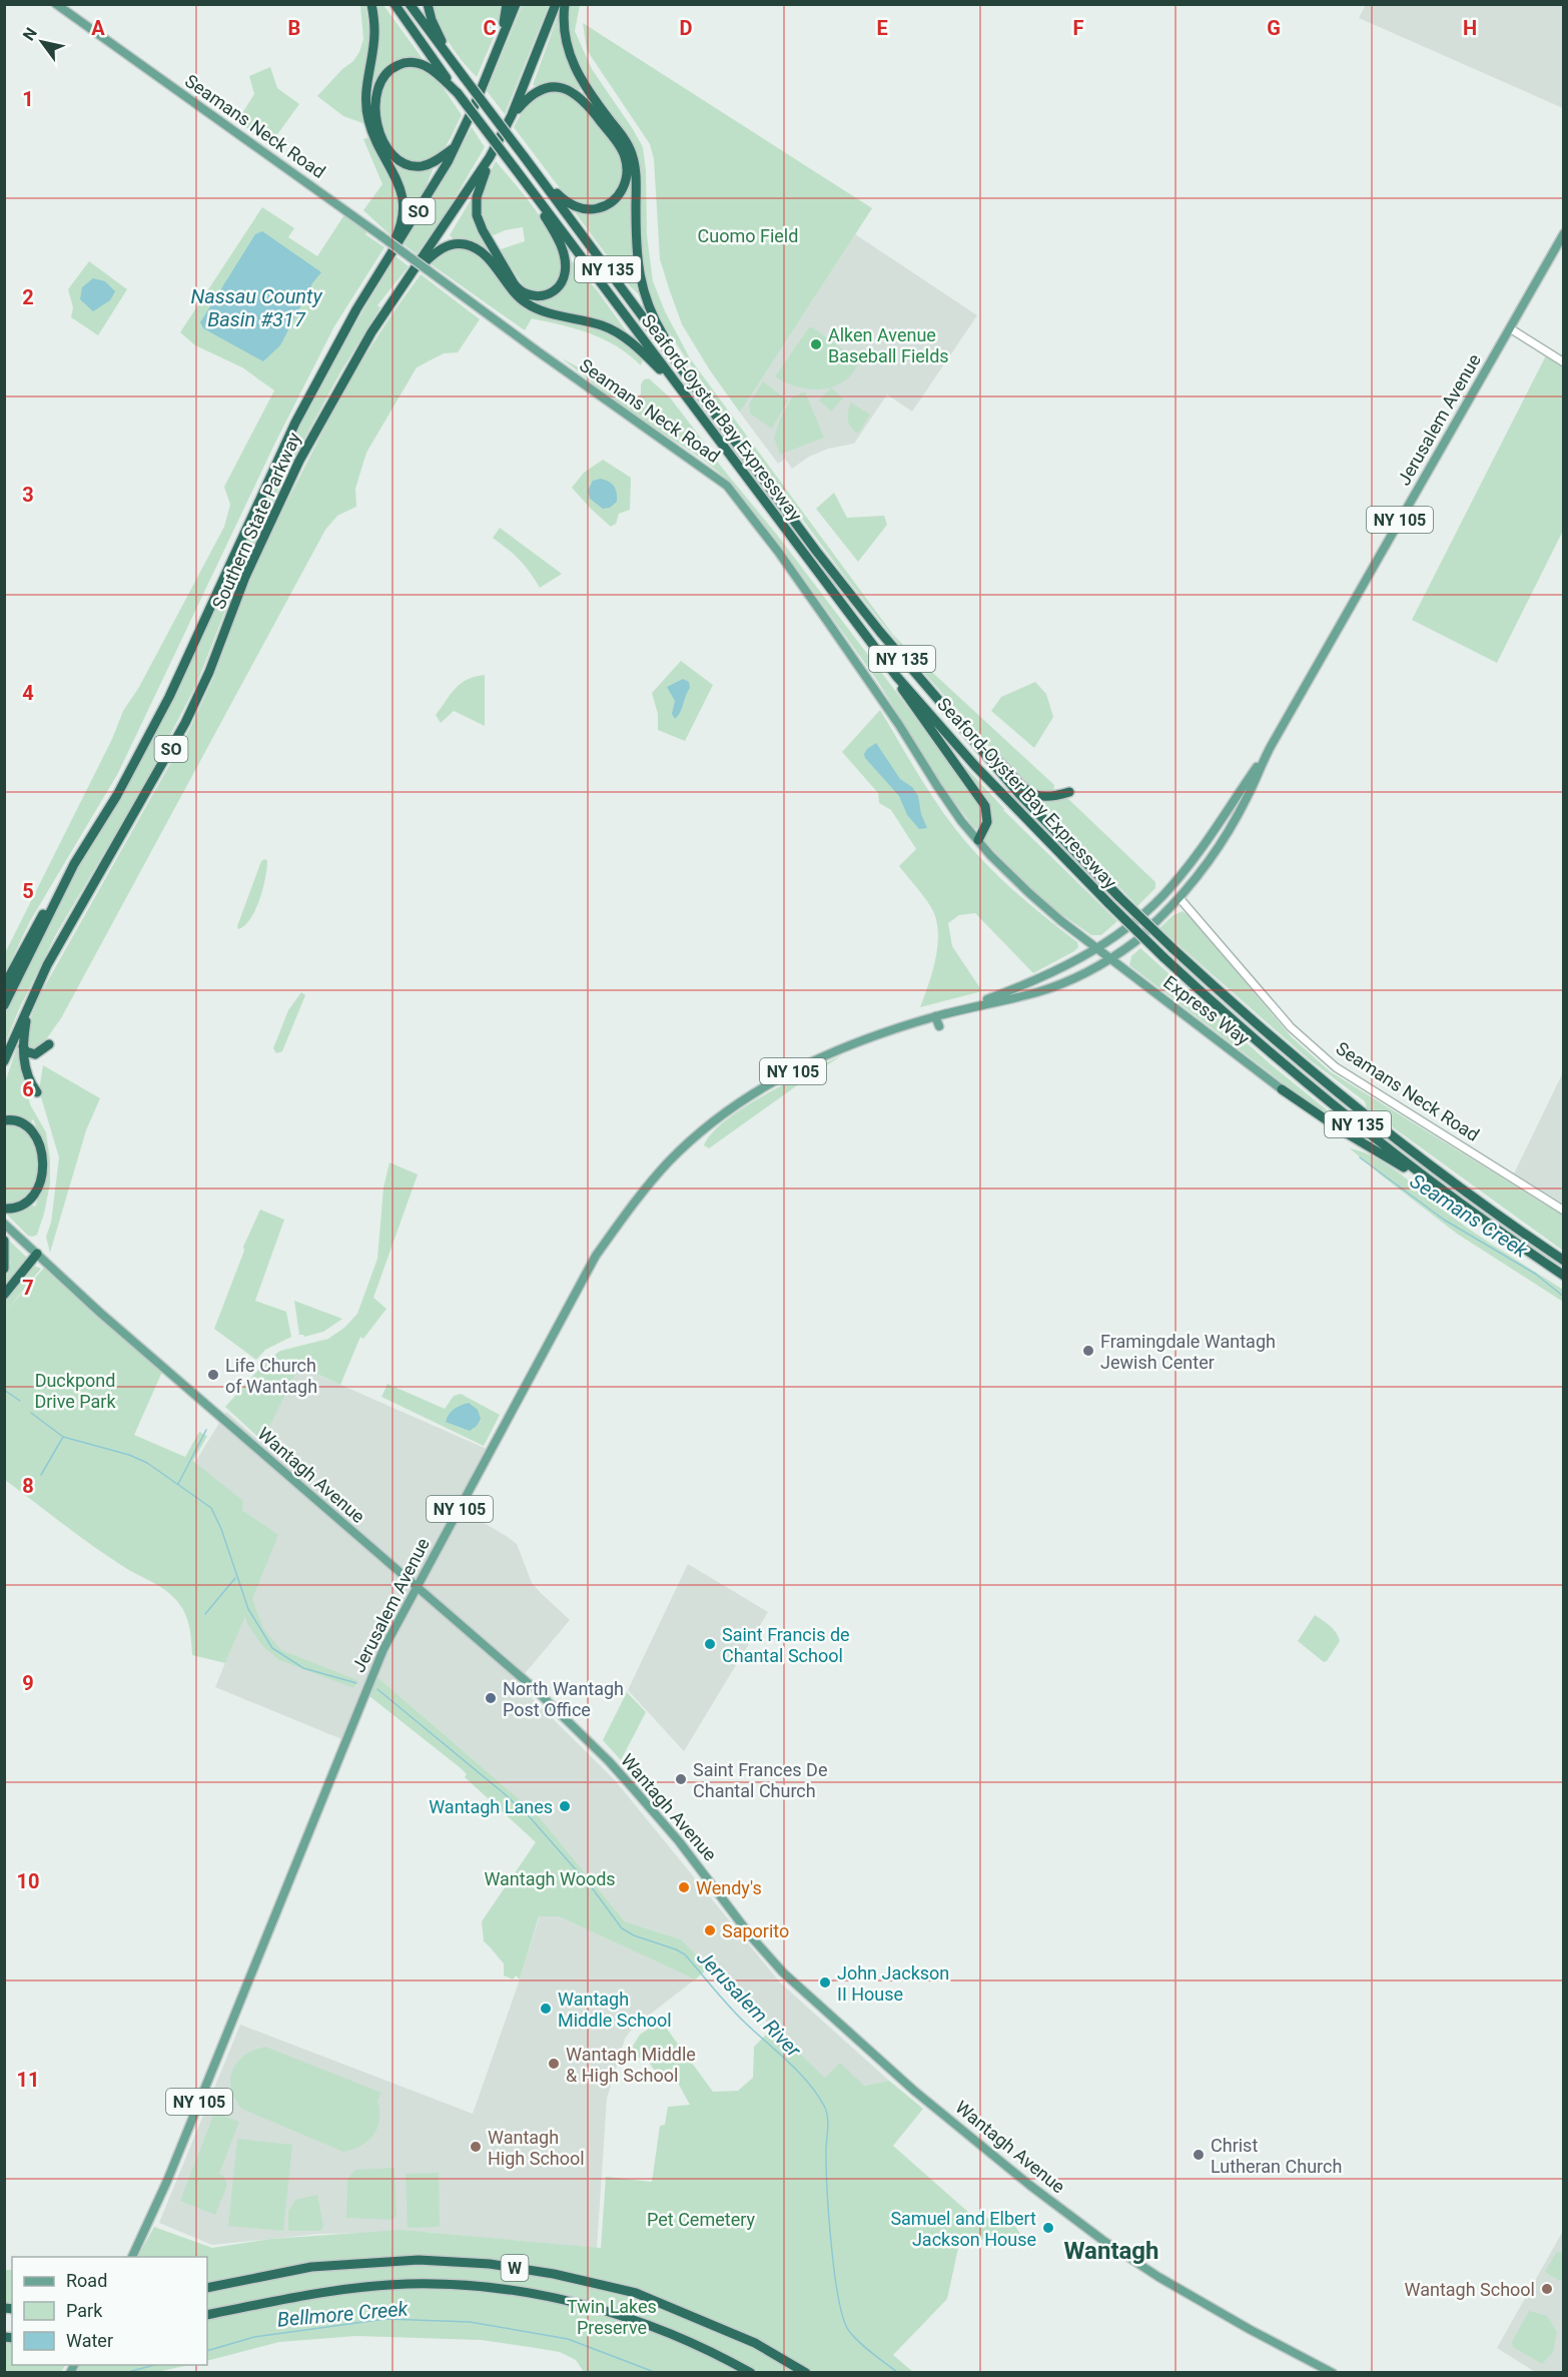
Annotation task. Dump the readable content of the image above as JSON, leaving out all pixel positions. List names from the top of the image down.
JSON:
{
  "streets": {
    "highway": [
      "SO",
      "NY 135",
      "Seaford-Oyster Bay Expressway",
      "Southern State Parkway",
      "W"
    ],
    "main road": [
      "Seamans Neck Road",
      "Jerusalem Avenue",
      "NY 105",
      "Express Way",
      "Wantagh Avenue"
    ]
  },
  "crossings": [
    ["Seamans Neck Road", "Jerusalem Avenue"],
    ["Seamans Neck Road", "Express Way"],
    ["Jerusalem Avenue", "Express Way"],
    ["Jerusalem Avenue", "Wantagh Avenue"]
  ],
  "districts": ["Wantagh"],
  "water": [
    "Nassau County Basin #317",
    "Seamans Creek",
    "Jerusalem River",
    "Bellmore Creek"
  ],
  "parks": [
    "Cuomo Field",
    "Duckpond Drive Park",
    "Wantagh Woods",
    "Pet Cemetery",
    "Twin Lakes Preserve"
  ],
  "places": [
    "Alken Avenue Baseball Fields",
    "Framingdale Wantagh Jewish Center",
    "Life Church of Wantagh",
    "Saint Francis de Chantal School",
    "North Wantagh Post Office",
    "Saint Frances De Chantal Church",
    "Wantagh Lanes",
    "Wendy's",
    "Saporito",
    "John Jackson II House",
    "Wantagh Middle School",
    "Wantagh Middle & High School",
    "Wantagh High School",
    "Christ Lutheran Church",
    "Samuel and Elbert Jackson House",
    "Wantagh School"
  ],
  "legend": ["Road", "Park", "Water"],
  "north": "top left",
  "grid": {
    "columns": [
      "A",
      "B",
      "C",
      "D",
      "E",
      "F",
      "G",
      "H"
    ],
    "rows": [
      "1",
      "2",
      "3",
      "4",
      "5",
      "6",
      "7",
      "8",
      "9",
      "10",
      "11"
    ]
  }
}
